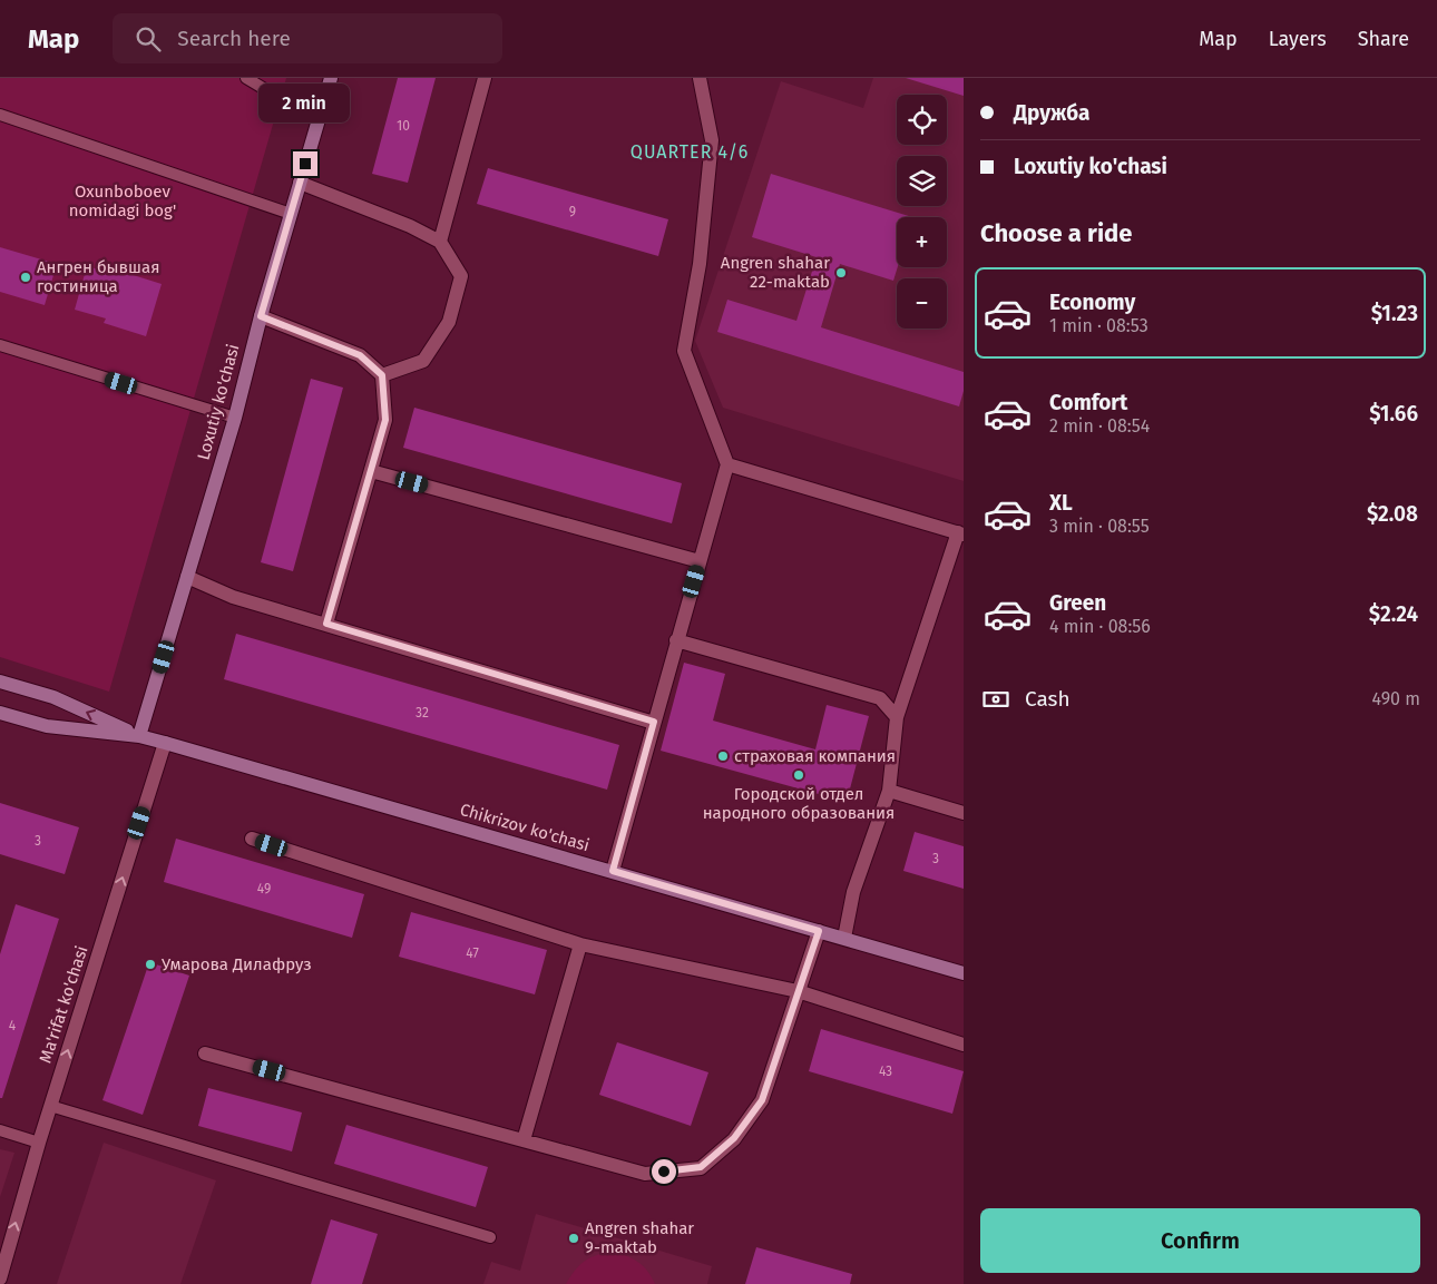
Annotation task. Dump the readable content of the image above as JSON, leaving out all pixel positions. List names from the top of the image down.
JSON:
{
  "streets": {
    "main road": ["Loxutiy ko'chasi", "Chikrizov ko'chasi"],
    "street": ["Ma'rifat ko'chasi"]
  },
  "crossings": [
    ["Loxutiy ko'chasi", "Chikrizov ko'chasi"],
    ["Chikrizov ko'chasi", "Ma'rifat ko'chasi"]
  ],
  "one_way": ["Ma'rifat ko'chasi"],
  "districts": ["QUARTER 4/6"],
  "parks": ["Oxunboboev nomidagi bog'"],
  "places": [
    "Angren shahar 22-maktab",
    "Ангрен бывшая гостиница",
    "страховая компания",
    "Городской отдел народного образования",
    "Умарова Дилафруз",
    "Angren shahar 9-maktab"
  ],
  "house_numbers": [
    "10",
    "9",
    "32",
    "3",
    "3",
    "49",
    "47",
    "4",
    "43"
  ],
  "page": {
    "header": "Map",
    "search": "Search here",
    "nav": ["Map", "Layers", "Share"],
    "banner": ["Дружба", "Loxutiy ko'chasi"],
    "bubble": "2 min",
    "map_buttons": ["+", "−"],
    "heading": "Choose a ride",
    "list": [
      {
        "name": "Economy",
        "note": "1 min · 08:53",
        "value": "$1.23"
      },
      {
        "name": "Comfort",
        "note": "2 min · 08:54",
        "value": "$1.66"
      },
      {
        "name": "XL",
        "note": "3 min · 08:55",
        "value": "$2.08"
      },
      {
        "name": "Green",
        "note": "4 min · 08:56",
        "value": "$2.24"
      }
    ],
    "pay": ["Cash", "490 m"],
    "buttons": "Confirm"
  }
}
